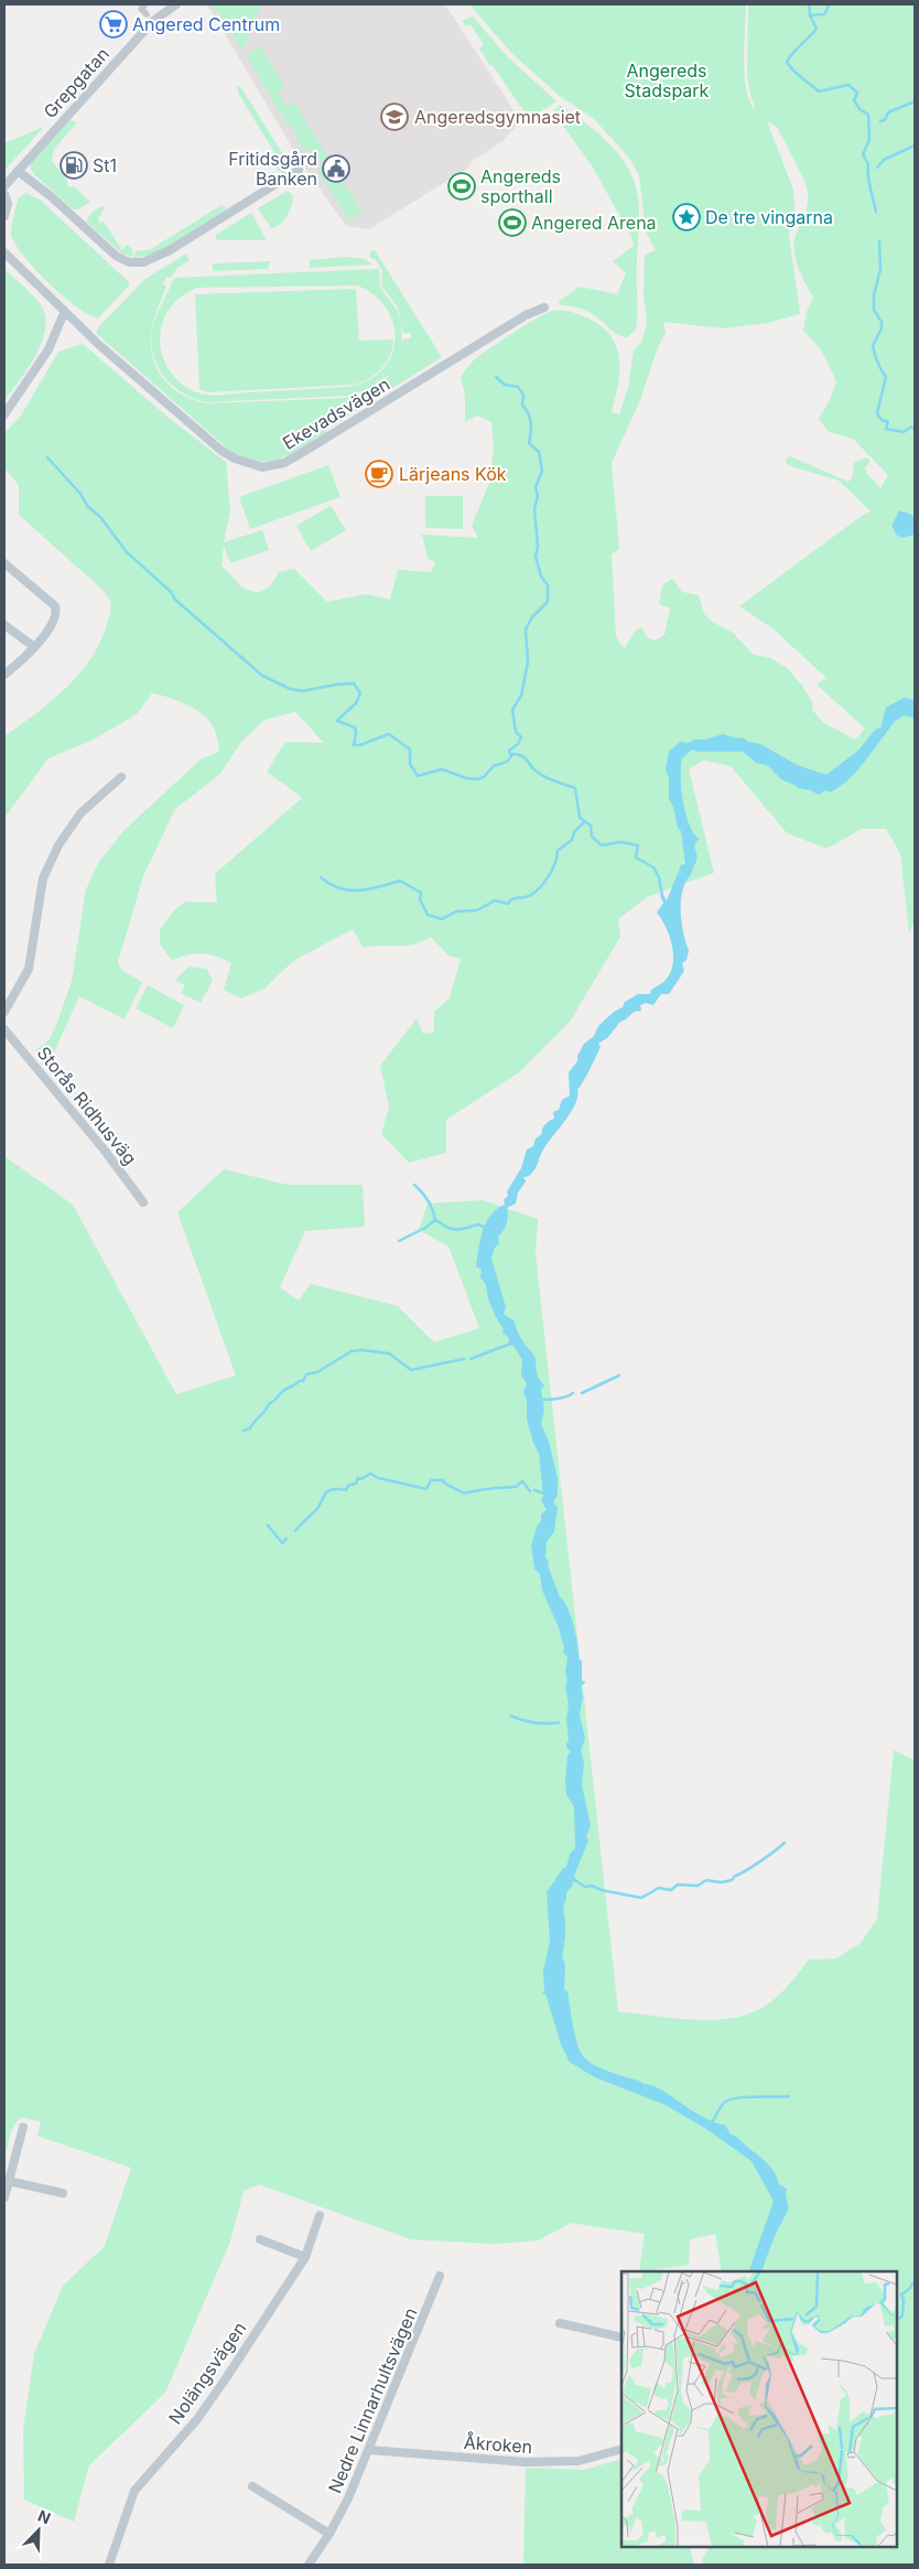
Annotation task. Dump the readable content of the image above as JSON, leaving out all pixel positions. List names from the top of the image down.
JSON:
{
  "streets": {
    "street": [
      "Grepgatan",
      "Ekevadsvägen",
      "Storås Ridhusväg",
      "Nolängsvägen",
      "Nedre Linnarhultsvägen",
      "Åkroken"
    ]
  },
  "crossings": [
    ["Nedre Linnarhultsvägen", "Åkroken"]
  ],
  "parks": ["Angereds Stadspark"],
  "places": {
    "supermarket": ["Angered Centrum"],
    "school or university": ["Angeredsgymnasiet"],
    "fuel station": ["St1"],
    "public building": ["Fritidsgård Banken"],
    "sports": ["Angereds sporthall", "Angered Arena"],
    "place": ["De tre vingarna"],
    "cafe": ["Lärjeans Kök"]
  },
  "north": "top right"
}
